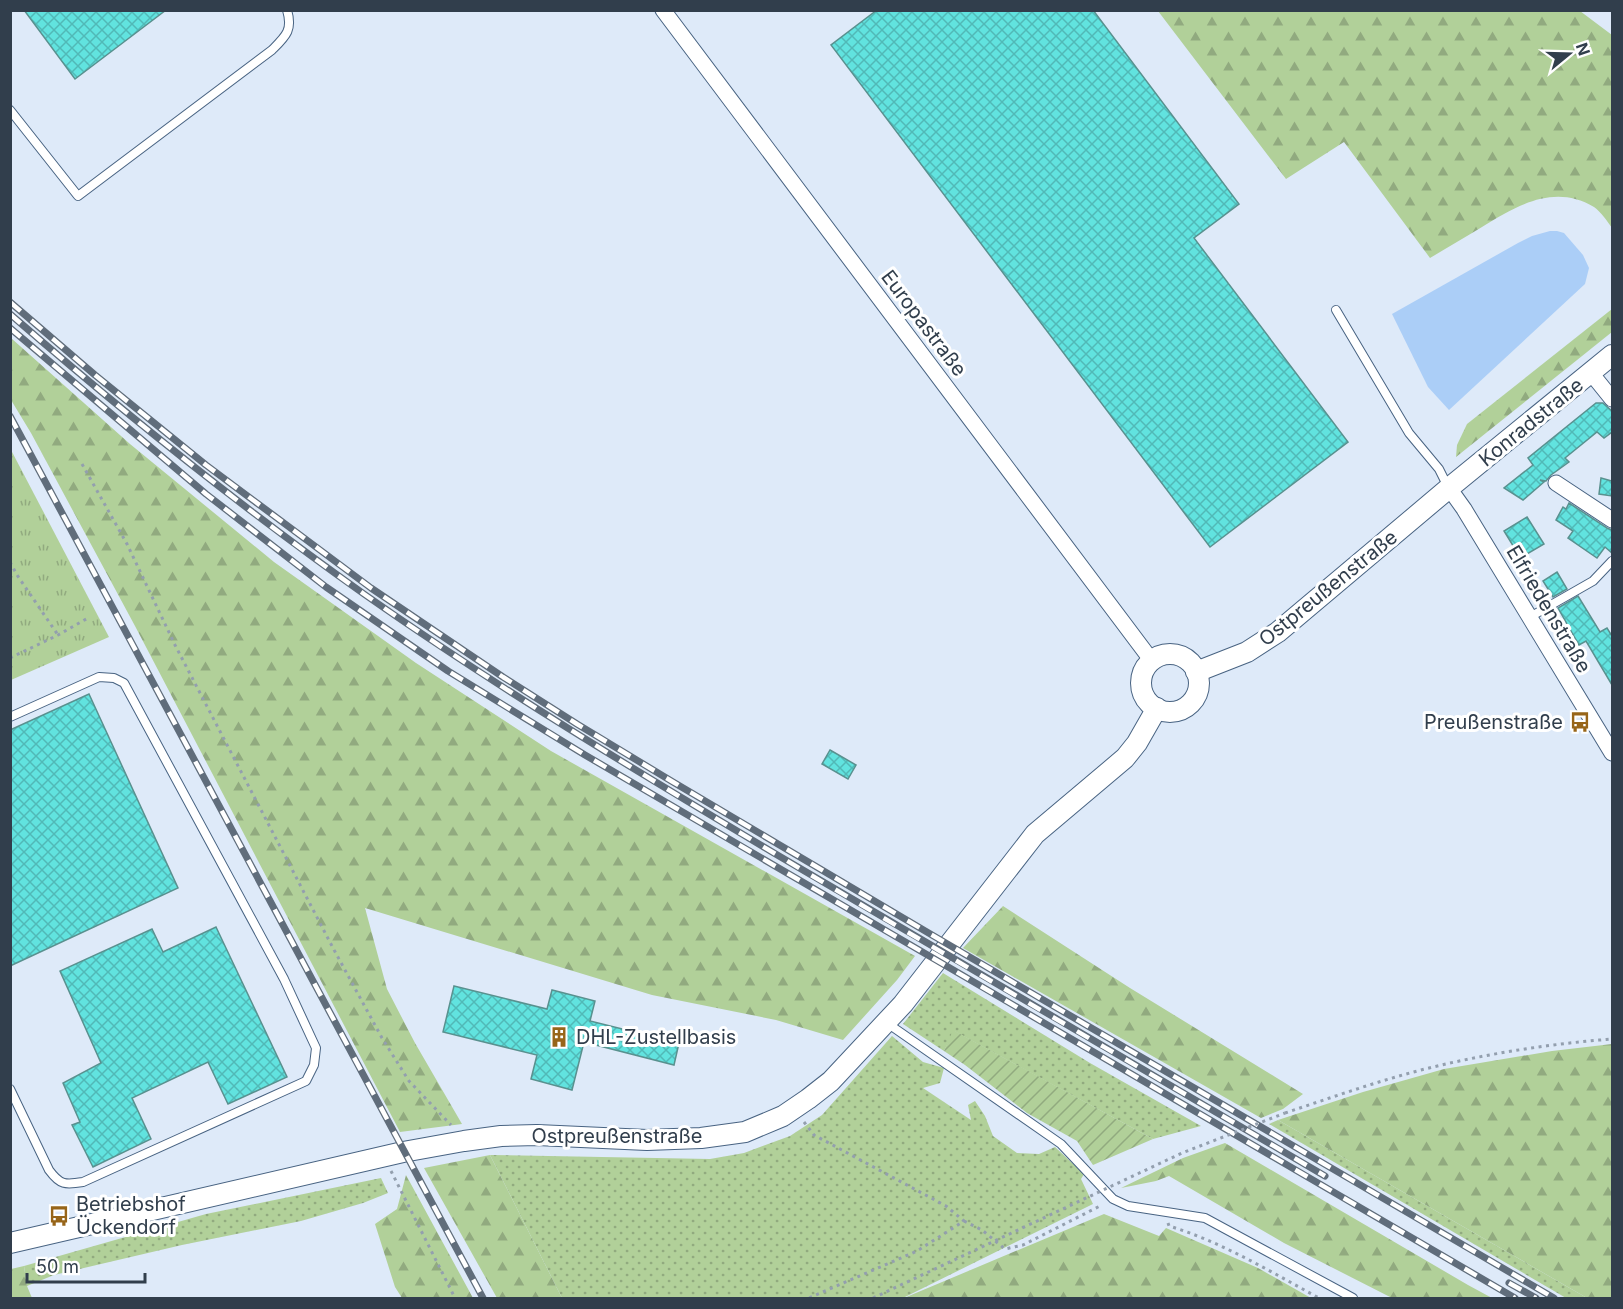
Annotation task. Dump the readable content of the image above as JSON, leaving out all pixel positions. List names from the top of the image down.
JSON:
{
  "streets": {
    "street": [
      "Europastraße",
      "Konradstraße",
      "Ostpreußenstraße",
      "Elfriedenstraße"
    ]
  },
  "crossings": [
    ["Europastraße", "Ostpreußenstraße"],
    ["Konradstraße", "Ostpreußenstraße"],
    ["Konradstraße", "Elfriedenstraße"],
    ["Ostpreußenstraße", "Elfriedenstraße"]
  ],
  "places": {
    "bus stop": ["Preußenstraße", "Betriebshof Ückendorf"],
    "building": ["DHL-Zustellbasis"]
  },
  "scale_bar": "50 m",
  "north": "right"
}
